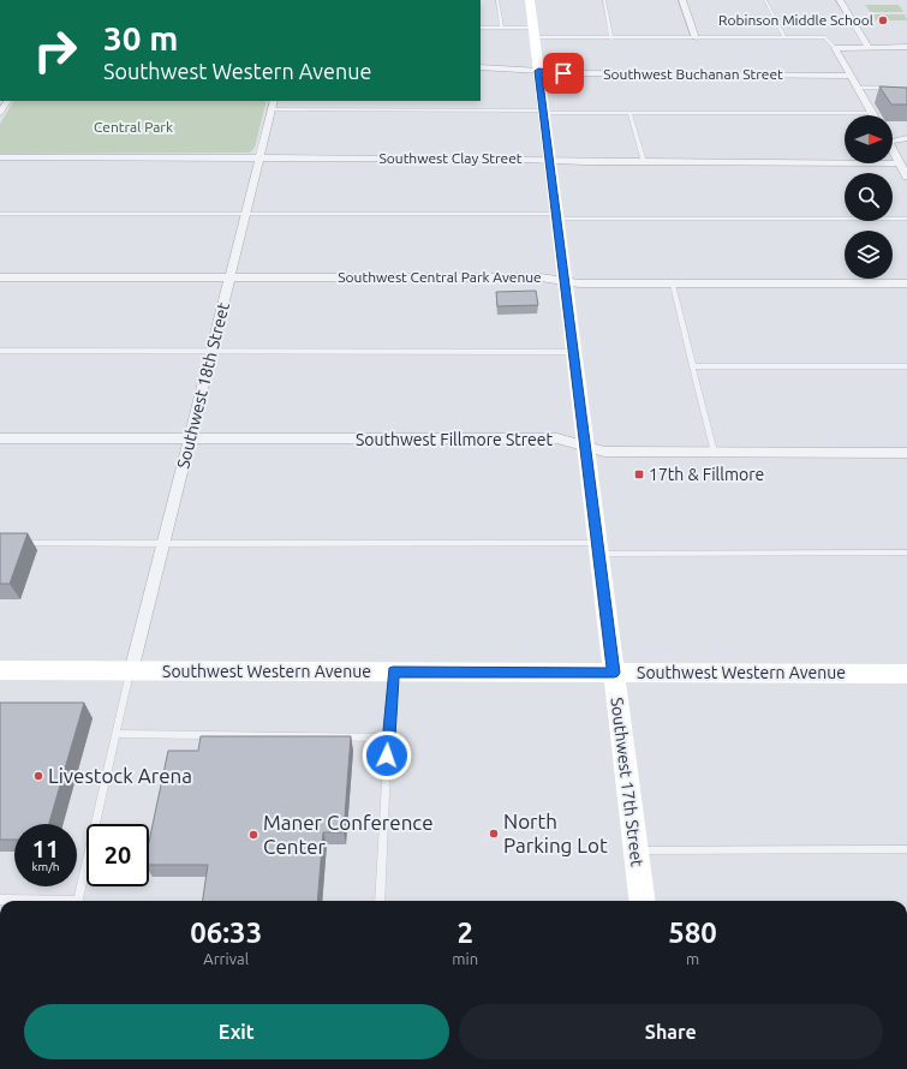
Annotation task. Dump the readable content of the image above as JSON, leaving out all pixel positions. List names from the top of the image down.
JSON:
{
  "streets": {
    "main road": ["Southwest Western Avenue", "Southwest 17th Street"],
    "street": [
      "Southwest Buchanan Street",
      "Southwest Clay Street",
      "Southwest Central Park Avenue",
      "Southwest 18th Street",
      "Southwest Fillmore Street"
    ]
  },
  "crossings": [
    ["Southwest Buchanan Street", "Southwest 17th Street"],
    ["Southwest Clay Street", "Southwest 18th Street"],
    ["Southwest Clay Street", "Southwest 17th Street"],
    ["Southwest Central Park Avenue", "Southwest 18th Street"],
    ["Southwest Central Park Avenue", "Southwest 17th Street"],
    ["Southwest 18th Street", "Southwest Fillmore Street"],
    ["Southwest 18th Street", "Southwest Western Avenue"],
    ["Southwest Fillmore Street", "Southwest 17th Street"],
    ["Southwest Western Avenue", "Southwest 17th Street"]
  ],
  "parks": ["Central Park"],
  "places": {
    "other": [
      "Robinson Middle School",
      "Livestock Arena",
      "North Parking Lot",
      "Maner Conference Center"
    ],
    "transit": ["17th & Fillmore"]
  },
  "north": "right",
  "page": {
    "turn": ["30 m", "Southwest Western Avenue"],
    "speed": "11 km/h",
    "limit": "20",
    "eta": [
      "06:33",
      "Arrival",
      "2",
      "min",
      "580",
      "m"
    ],
    "buttons": ["Exit", "Share"]
  }
}
